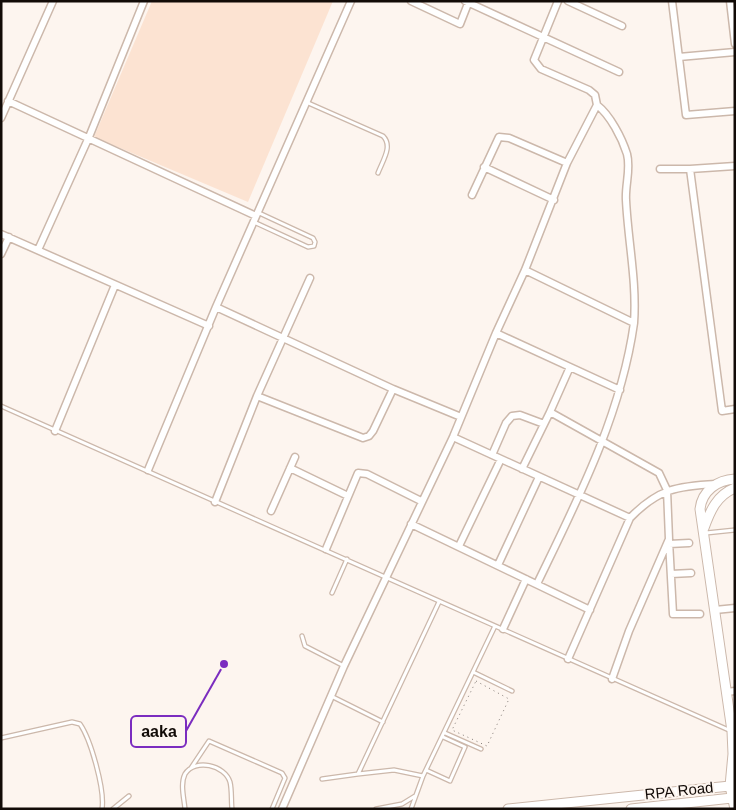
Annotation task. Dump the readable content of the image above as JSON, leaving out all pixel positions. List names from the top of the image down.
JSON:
{
  "streets": {
    "street": ["RPA Road"]
  },
  "places": ["aaka"]
}
